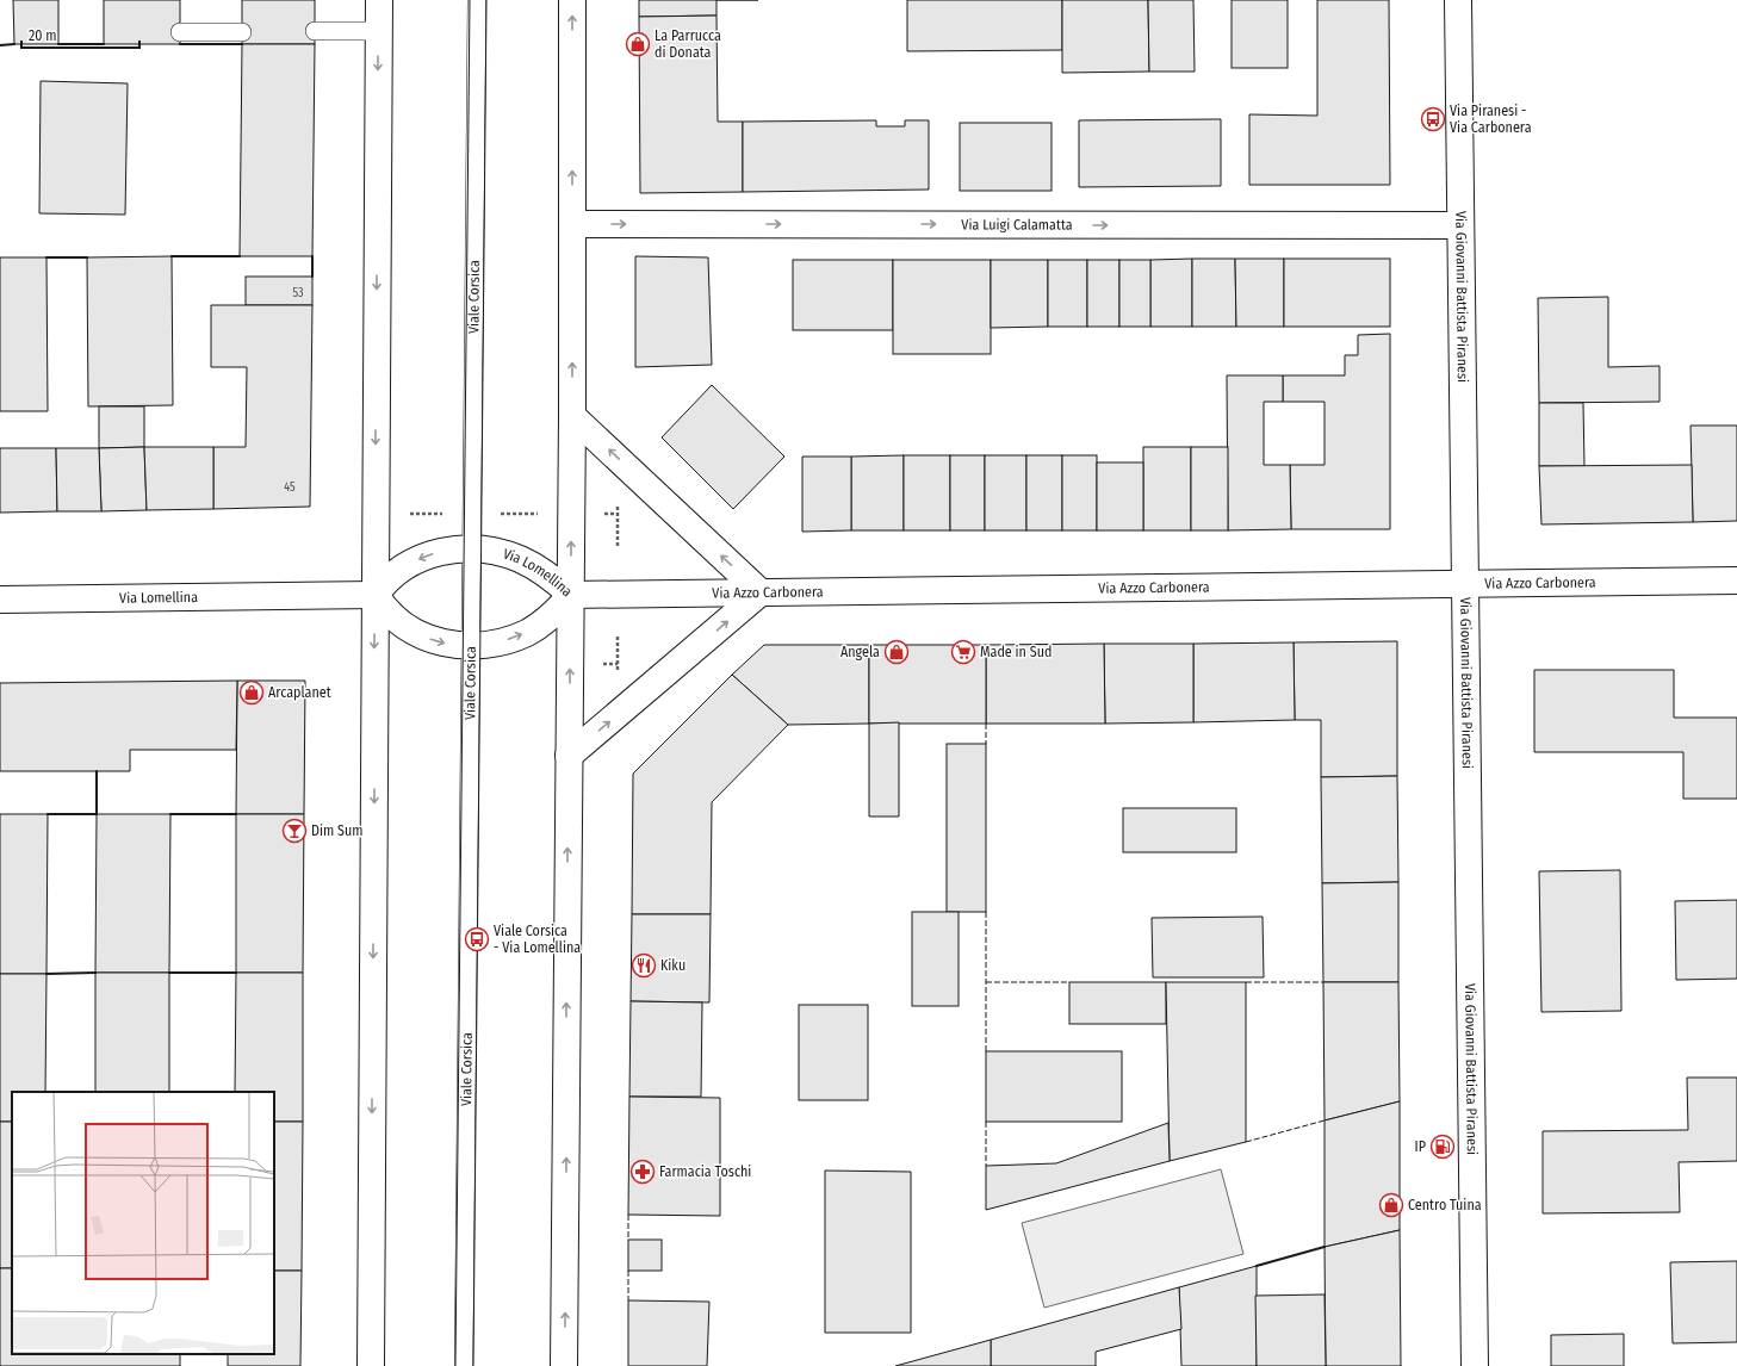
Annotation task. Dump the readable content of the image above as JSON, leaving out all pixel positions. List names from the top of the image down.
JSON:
{
  "streets": {
    "street": [
      "Via Luigi Calamatta",
      "Via Giovanni Battista Piranesi",
      "Via Lomellina",
      "Via Azzo Carbonera"
    ],
    "lane": ["Viale Corsica"]
  },
  "crossings": [
    ["Via Luigi Calamatta", "Via Giovanni Battista Piranesi"],
    ["Viale Corsica", "Via Lomellina"],
    ["Via Giovanni Battista Piranesi", "Via Azzo Carbonera"],
    ["Via Lomellina", "Via Azzo Carbonera"]
  ],
  "one_way": ["Via Luigi Calamatta"],
  "places": {
    "shop": [
      "La Parrucca di Donata",
      "Angela",
      "Arcaplanet",
      "Centro Tuina"
    ],
    "bus stop": ["Via Piranesi - Via Carbonera", "Viale Corsica - Via Lomellina"],
    "supermarket": ["Made in Sud"],
    "bar": ["Dim Sum"],
    "restaurant": ["Kiku"],
    "fuel station": ["IP"],
    "pharmacy": ["Farmacia Toschi"]
  },
  "house_numbers": ["53", "45"],
  "scale_bar": "20 m"
}
